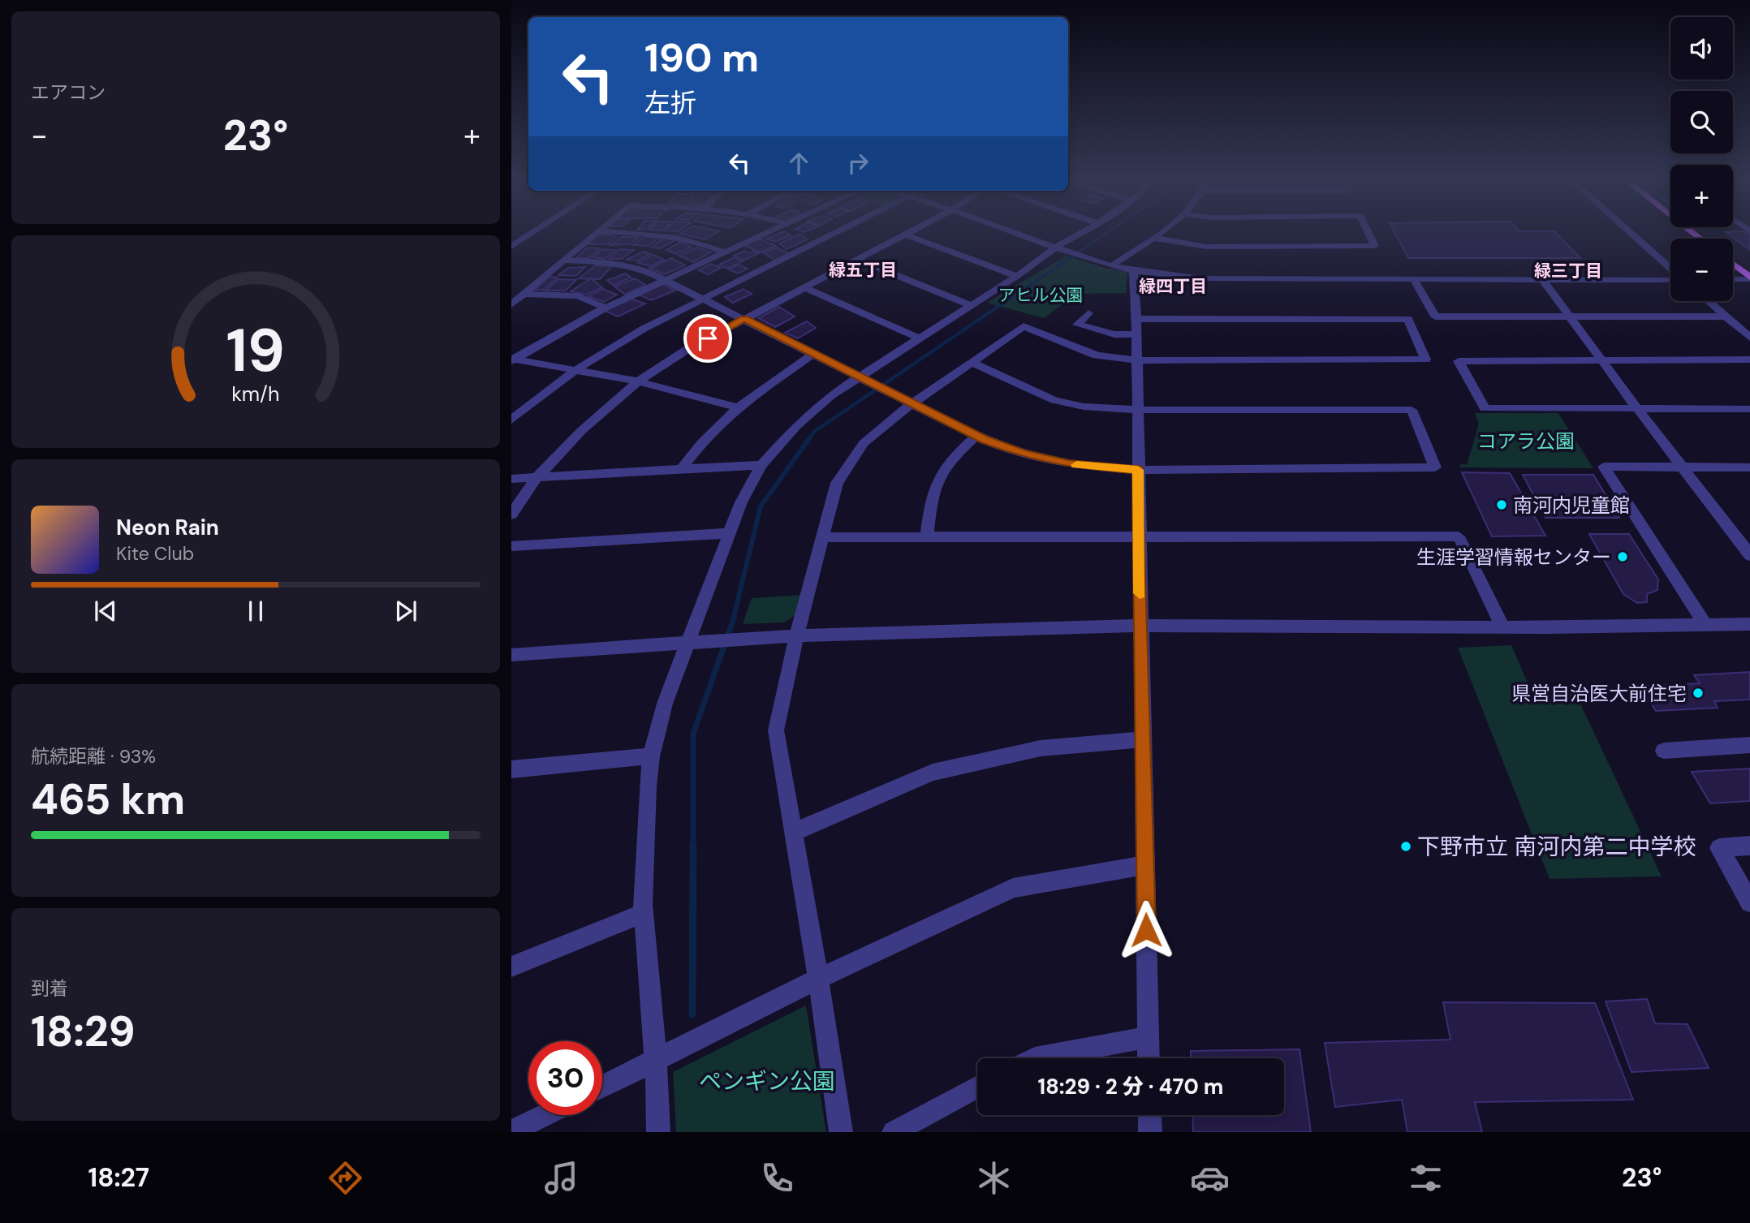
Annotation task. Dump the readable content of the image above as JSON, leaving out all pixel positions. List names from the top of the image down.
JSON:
{
  "districts": ["緑五丁目", "緑三丁目", "緑四丁目"],
  "parks": ["アヒル公園", "コアラ公園", "ペンギン公園"],
  "places": [
    "南河内児童館",
    "生涯学習情報センター",
    "県営自治医大前住宅",
    "下野市立 南河内第二中学校"
  ],
  "page": {
    "tile": [
      "エアコン",
      ["航続距離 · 93%", "465 km"],
      ["到着", "18:29"]
    ],
    "map_buttons": ["+", "−"],
    "turn": ["190 m", "左折"],
    "heat": ["−", "23°", "+"],
    "song": ["Neon Rain", "Kite Club"],
    "limit": "30",
    "trip": "18:29 · 2 分 · 470 m",
    "tabs": ["18:27", "23°"],
    "gauge": ["19", "km/h"]
  }
}
